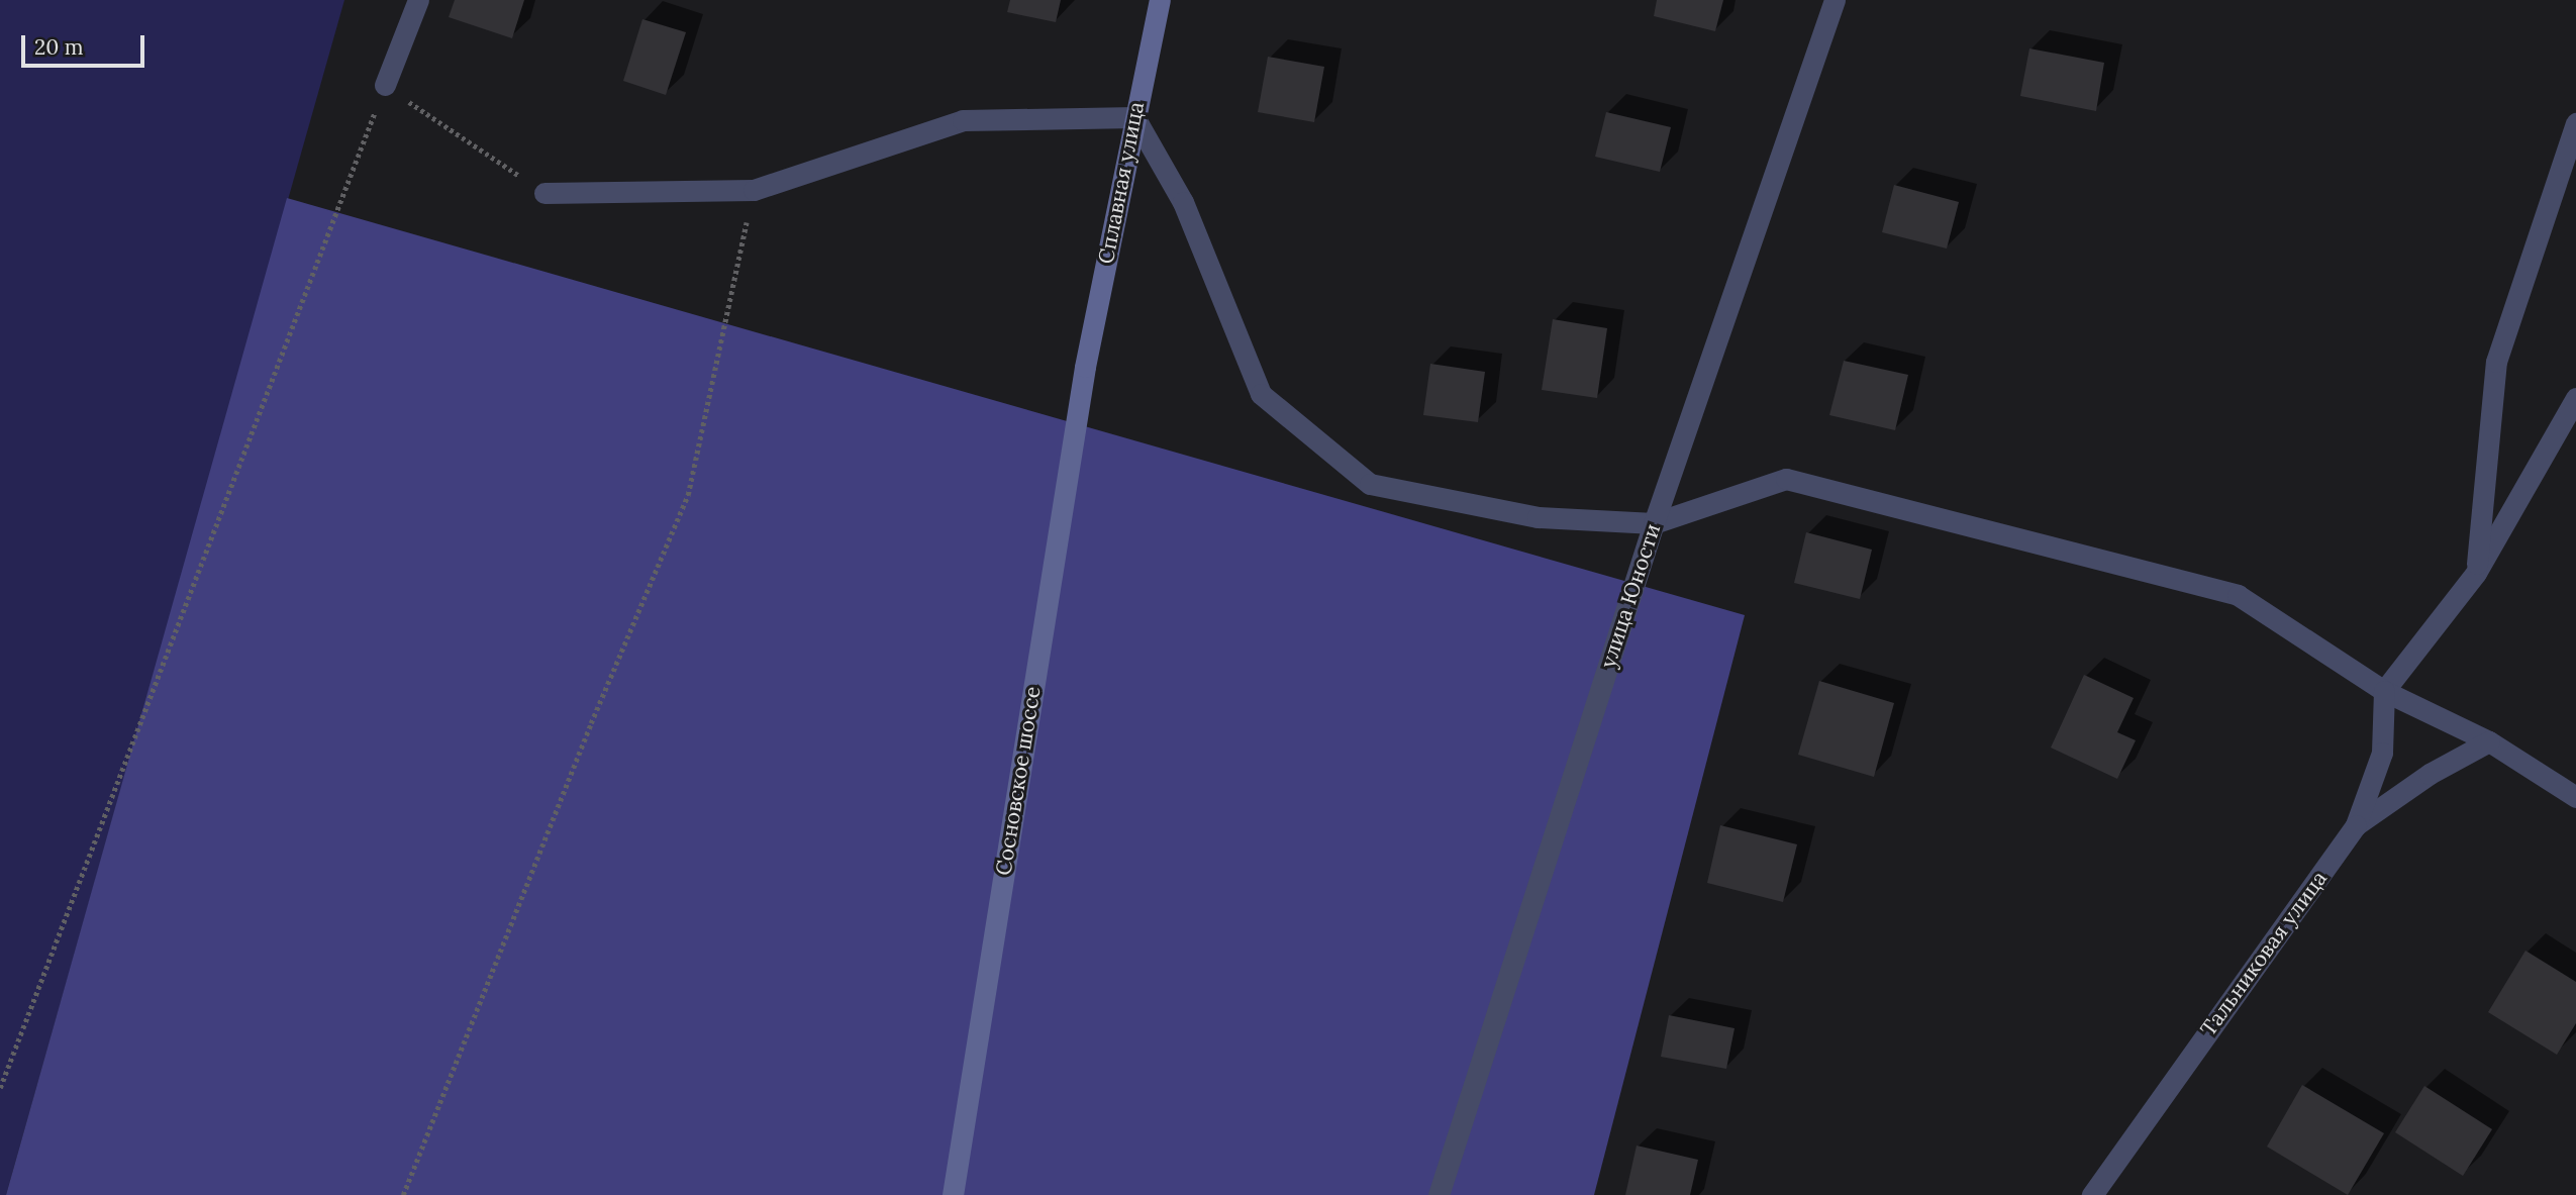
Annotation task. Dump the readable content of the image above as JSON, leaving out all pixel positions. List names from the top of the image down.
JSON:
{
  "streets": {
    "street": [
      "Сплавная улица",
      "улица Юности",
      "Сосновское шоссе",
      "Тальниковая улица"
    ]
  },
  "crossings": [
    ["Сплавная улица", "Сосновское шоссе"]
  ],
  "scale_bar": "20 m"
}
